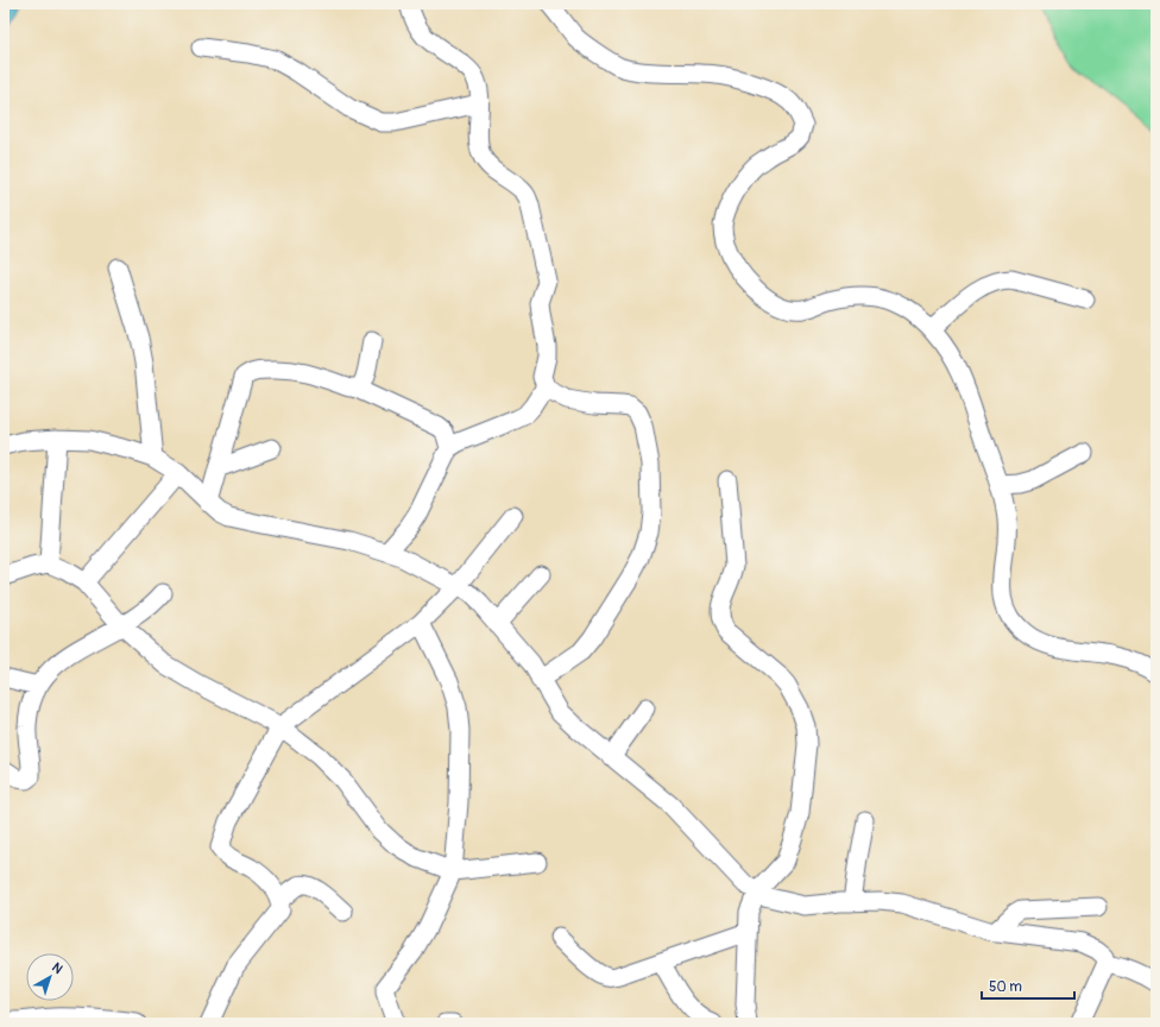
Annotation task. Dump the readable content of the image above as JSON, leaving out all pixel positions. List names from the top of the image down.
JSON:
{
  "scale_bar": "50 m",
  "north": "top right"
}
